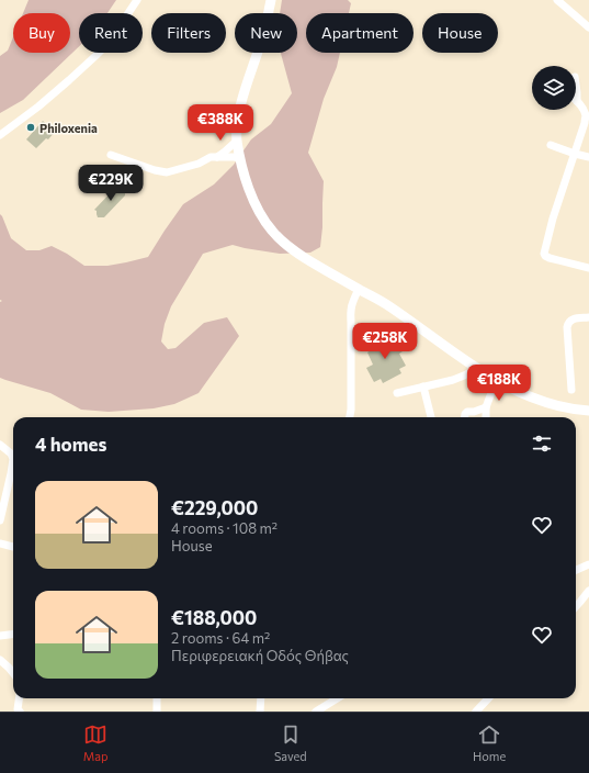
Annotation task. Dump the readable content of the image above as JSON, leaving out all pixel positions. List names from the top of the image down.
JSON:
{
  "places": ["Philoxenia"],
  "page": {
    "chip": [
      "Buy",
      "Rent",
      "Filters",
      "New",
      "Apartment",
      "House"
    ],
    "price": [
      "€388K",
      "€229K",
      "€258K",
      "€188K"
    ],
    "heading": "4 homes",
    "list": [
      {
        "name": "€229,000",
        "note": "4 rooms · 108 m² · House"
      },
      {
        "name": "€188,000",
        "note": "2 rooms · 64 m² · Περιφερειακή Οδός Θήβας"
      }
    ],
    "tabs": ["Map", "Saved", "Home"]
  }
}
